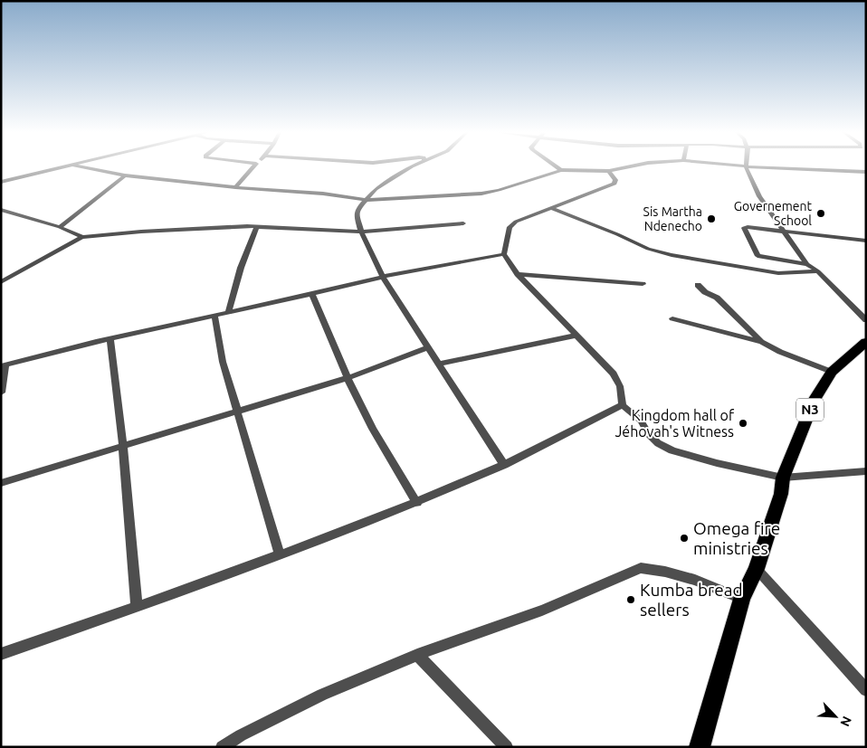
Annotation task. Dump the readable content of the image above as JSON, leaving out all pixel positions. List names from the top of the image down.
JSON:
{
  "streets": {
    "highway": ["N3"]
  },
  "places": [
    "Governement School",
    "Sis Martha Ndenecho",
    "Kingdom hall of Jéhovah's Witness",
    "Omega fire ministries",
    "Kumba bread sellers"
  ],
  "north": "bottom right"
}
